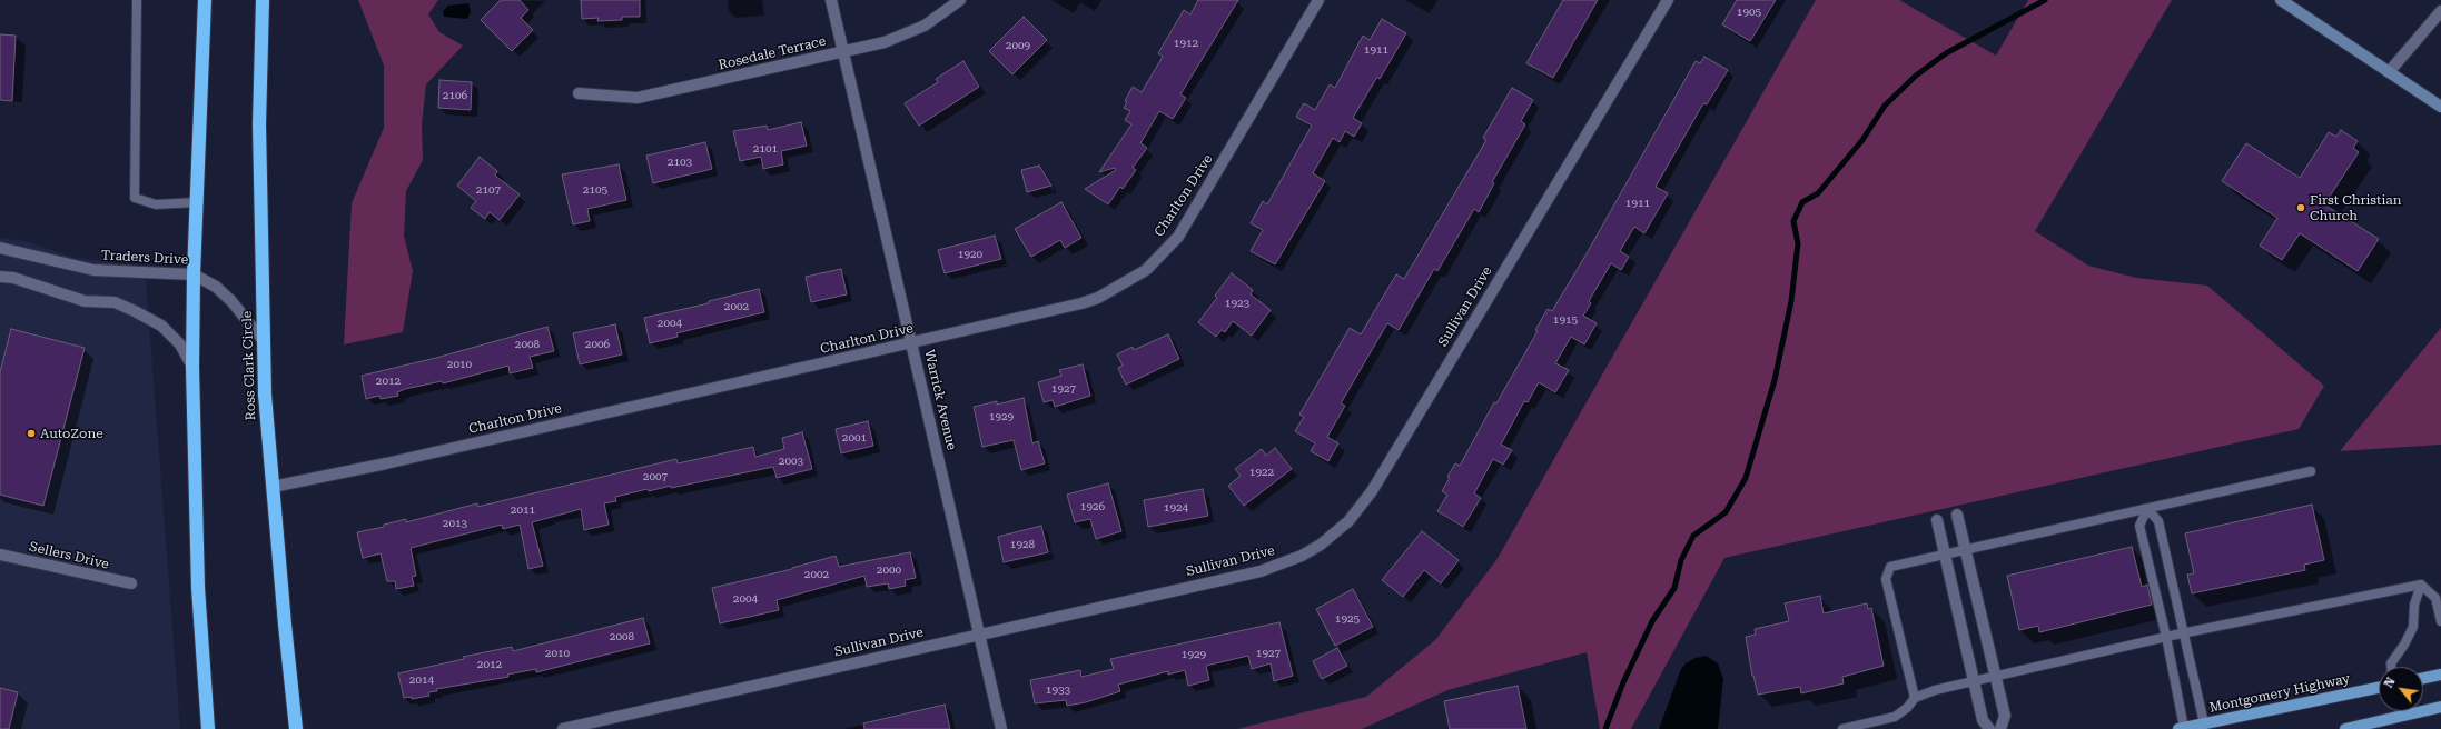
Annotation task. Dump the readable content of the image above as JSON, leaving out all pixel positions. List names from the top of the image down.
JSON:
{
  "streets": {
    "highway": ["Ross Clark Circle"],
    "main road": ["Montgomery Highway"],
    "street": [
      "Rosedale Terrace",
      "Charlton Drive",
      "Traders Drive",
      "Sullivan Drive",
      "Warrick Avenue",
      "Sellers Drive"
    ]
  },
  "crossings": [
    ["Rosedale Terrace", "Warrick Avenue"],
    ["Charlton Drive", "Ross Clark Circle"],
    ["Charlton Drive", "Warrick Avenue"],
    ["Traders Drive", "Ross Clark Circle"],
    ["Sullivan Drive", "Warrick Avenue"]
  ],
  "places": ["First Christian Church", "AutoZone"],
  "house_numbers": [
    "1905",
    "1912",
    "2009",
    "1911",
    "2106",
    "2101",
    "2103",
    "2107",
    "2105",
    "1911",
    "1920",
    "1923",
    "2002",
    "1915",
    "2004",
    "2008",
    "2006",
    "2010",
    "2012",
    "1927",
    "1929",
    "2001",
    "2003",
    "1922",
    "2007",
    "1926",
    "1924",
    "2011",
    "2013",
    "1928",
    "2000",
    "2002",
    "2004",
    "1925",
    "2008",
    "2010",
    "1927",
    "1929",
    "2012",
    "2014",
    "1933"
  ],
  "north": "top left"
}
